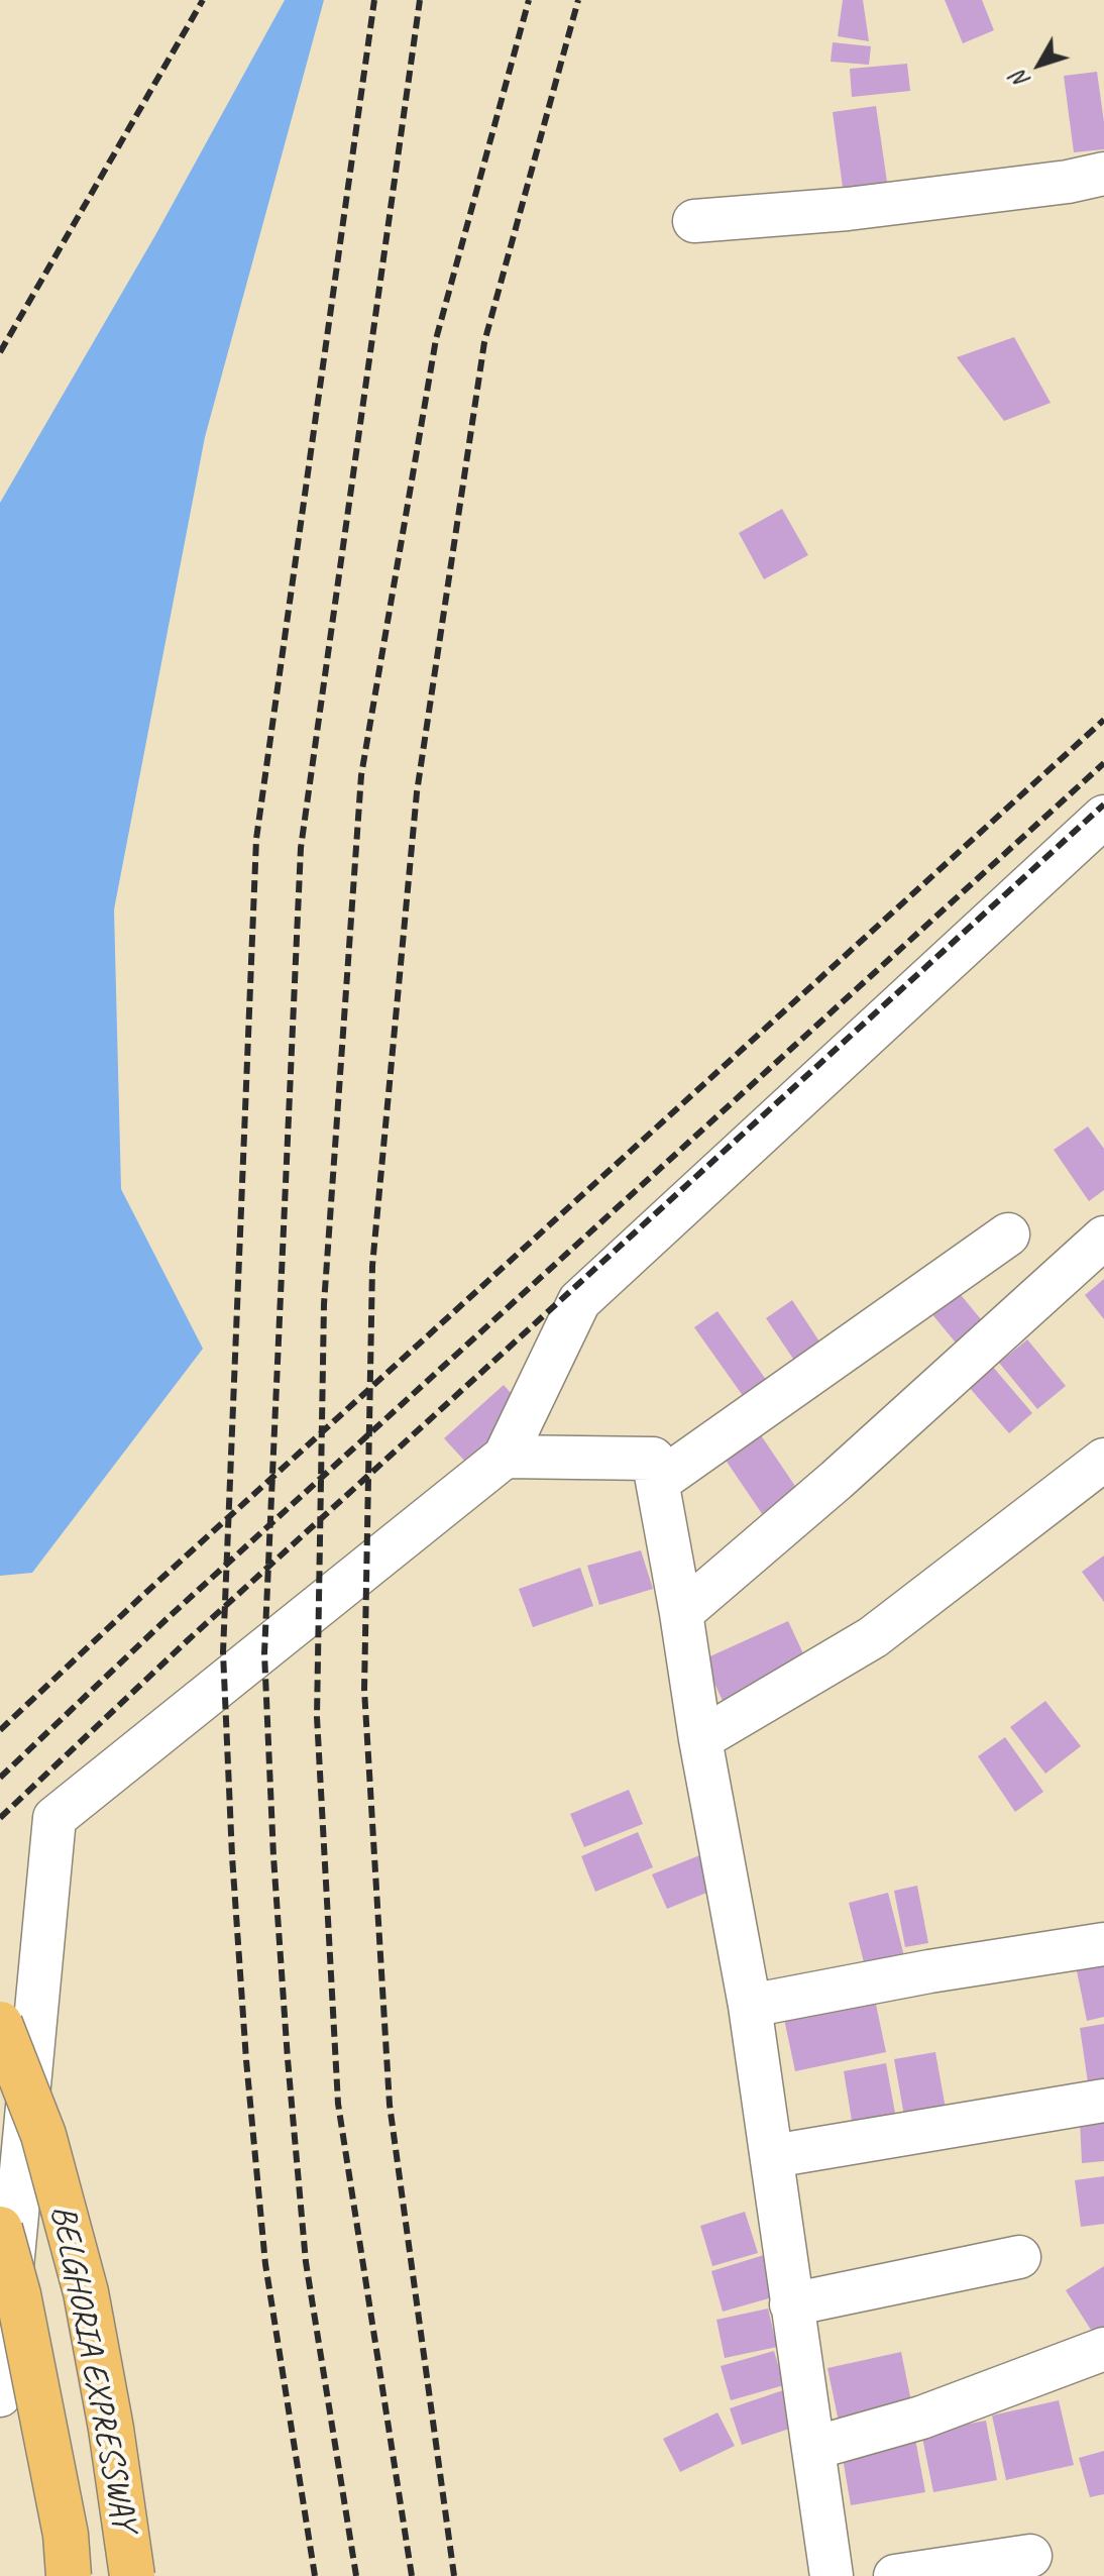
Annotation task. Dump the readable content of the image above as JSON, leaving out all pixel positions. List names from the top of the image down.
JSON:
{
  "streets": {
    "highway": ["BELGHORIA EXPRESSWAY"]
  },
  "north": "bottom left"
}
